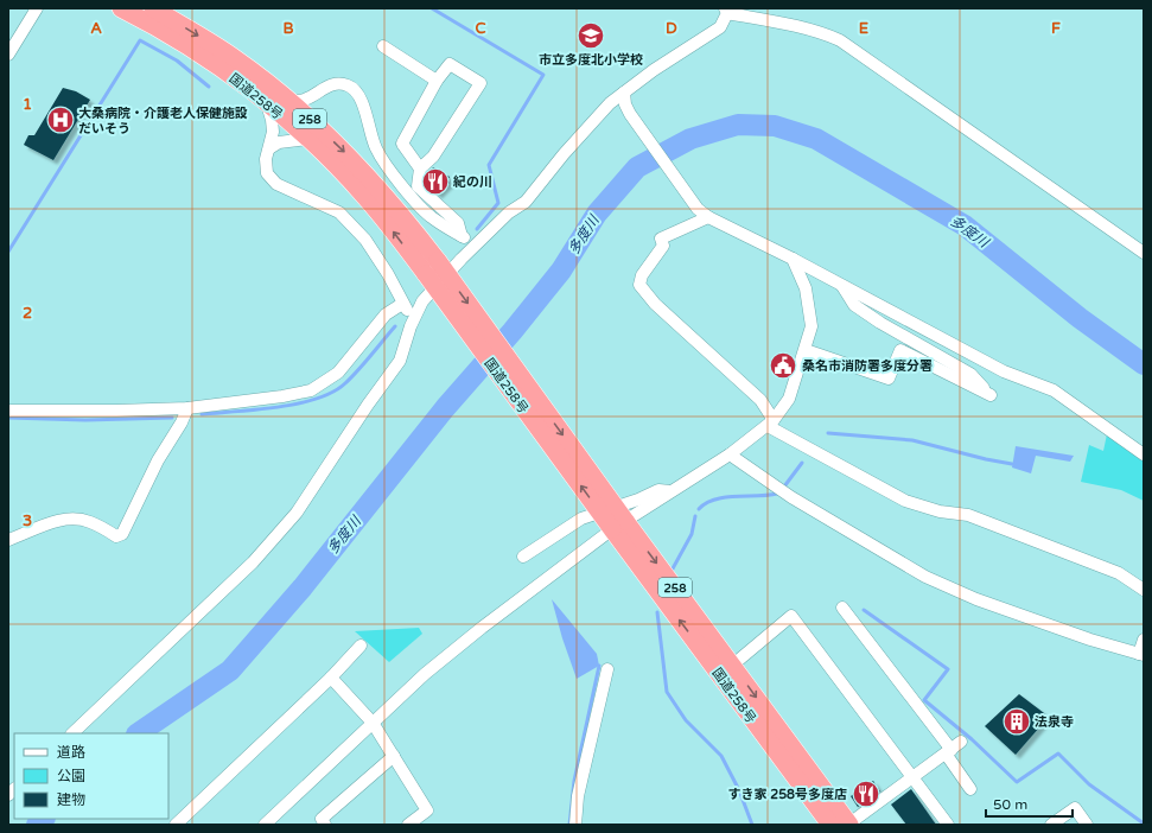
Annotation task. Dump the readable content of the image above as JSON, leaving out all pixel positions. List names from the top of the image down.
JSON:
{
  "streets": {
    "highway": ["国道258号", "258"]
  },
  "water": ["多度川"],
  "places": {
    "school or university": ["市立多度北小学校"],
    "hospital": ["大桑病院・介護老人保健施設 だいそう"],
    "restaurant": ["紀の川", "すき家 258号多度店"],
    "public building": ["桑名市消防署多度分署"],
    "building": ["法泉寺"]
  },
  "legend": ["道路", "公園", "建物"],
  "scale_bar": "50 m",
  "grid": {
    "columns": [
      "A",
      "B",
      "C",
      "D",
      "E",
      "F"
    ],
    "rows": ["1", "2", "3"]
  }
}
